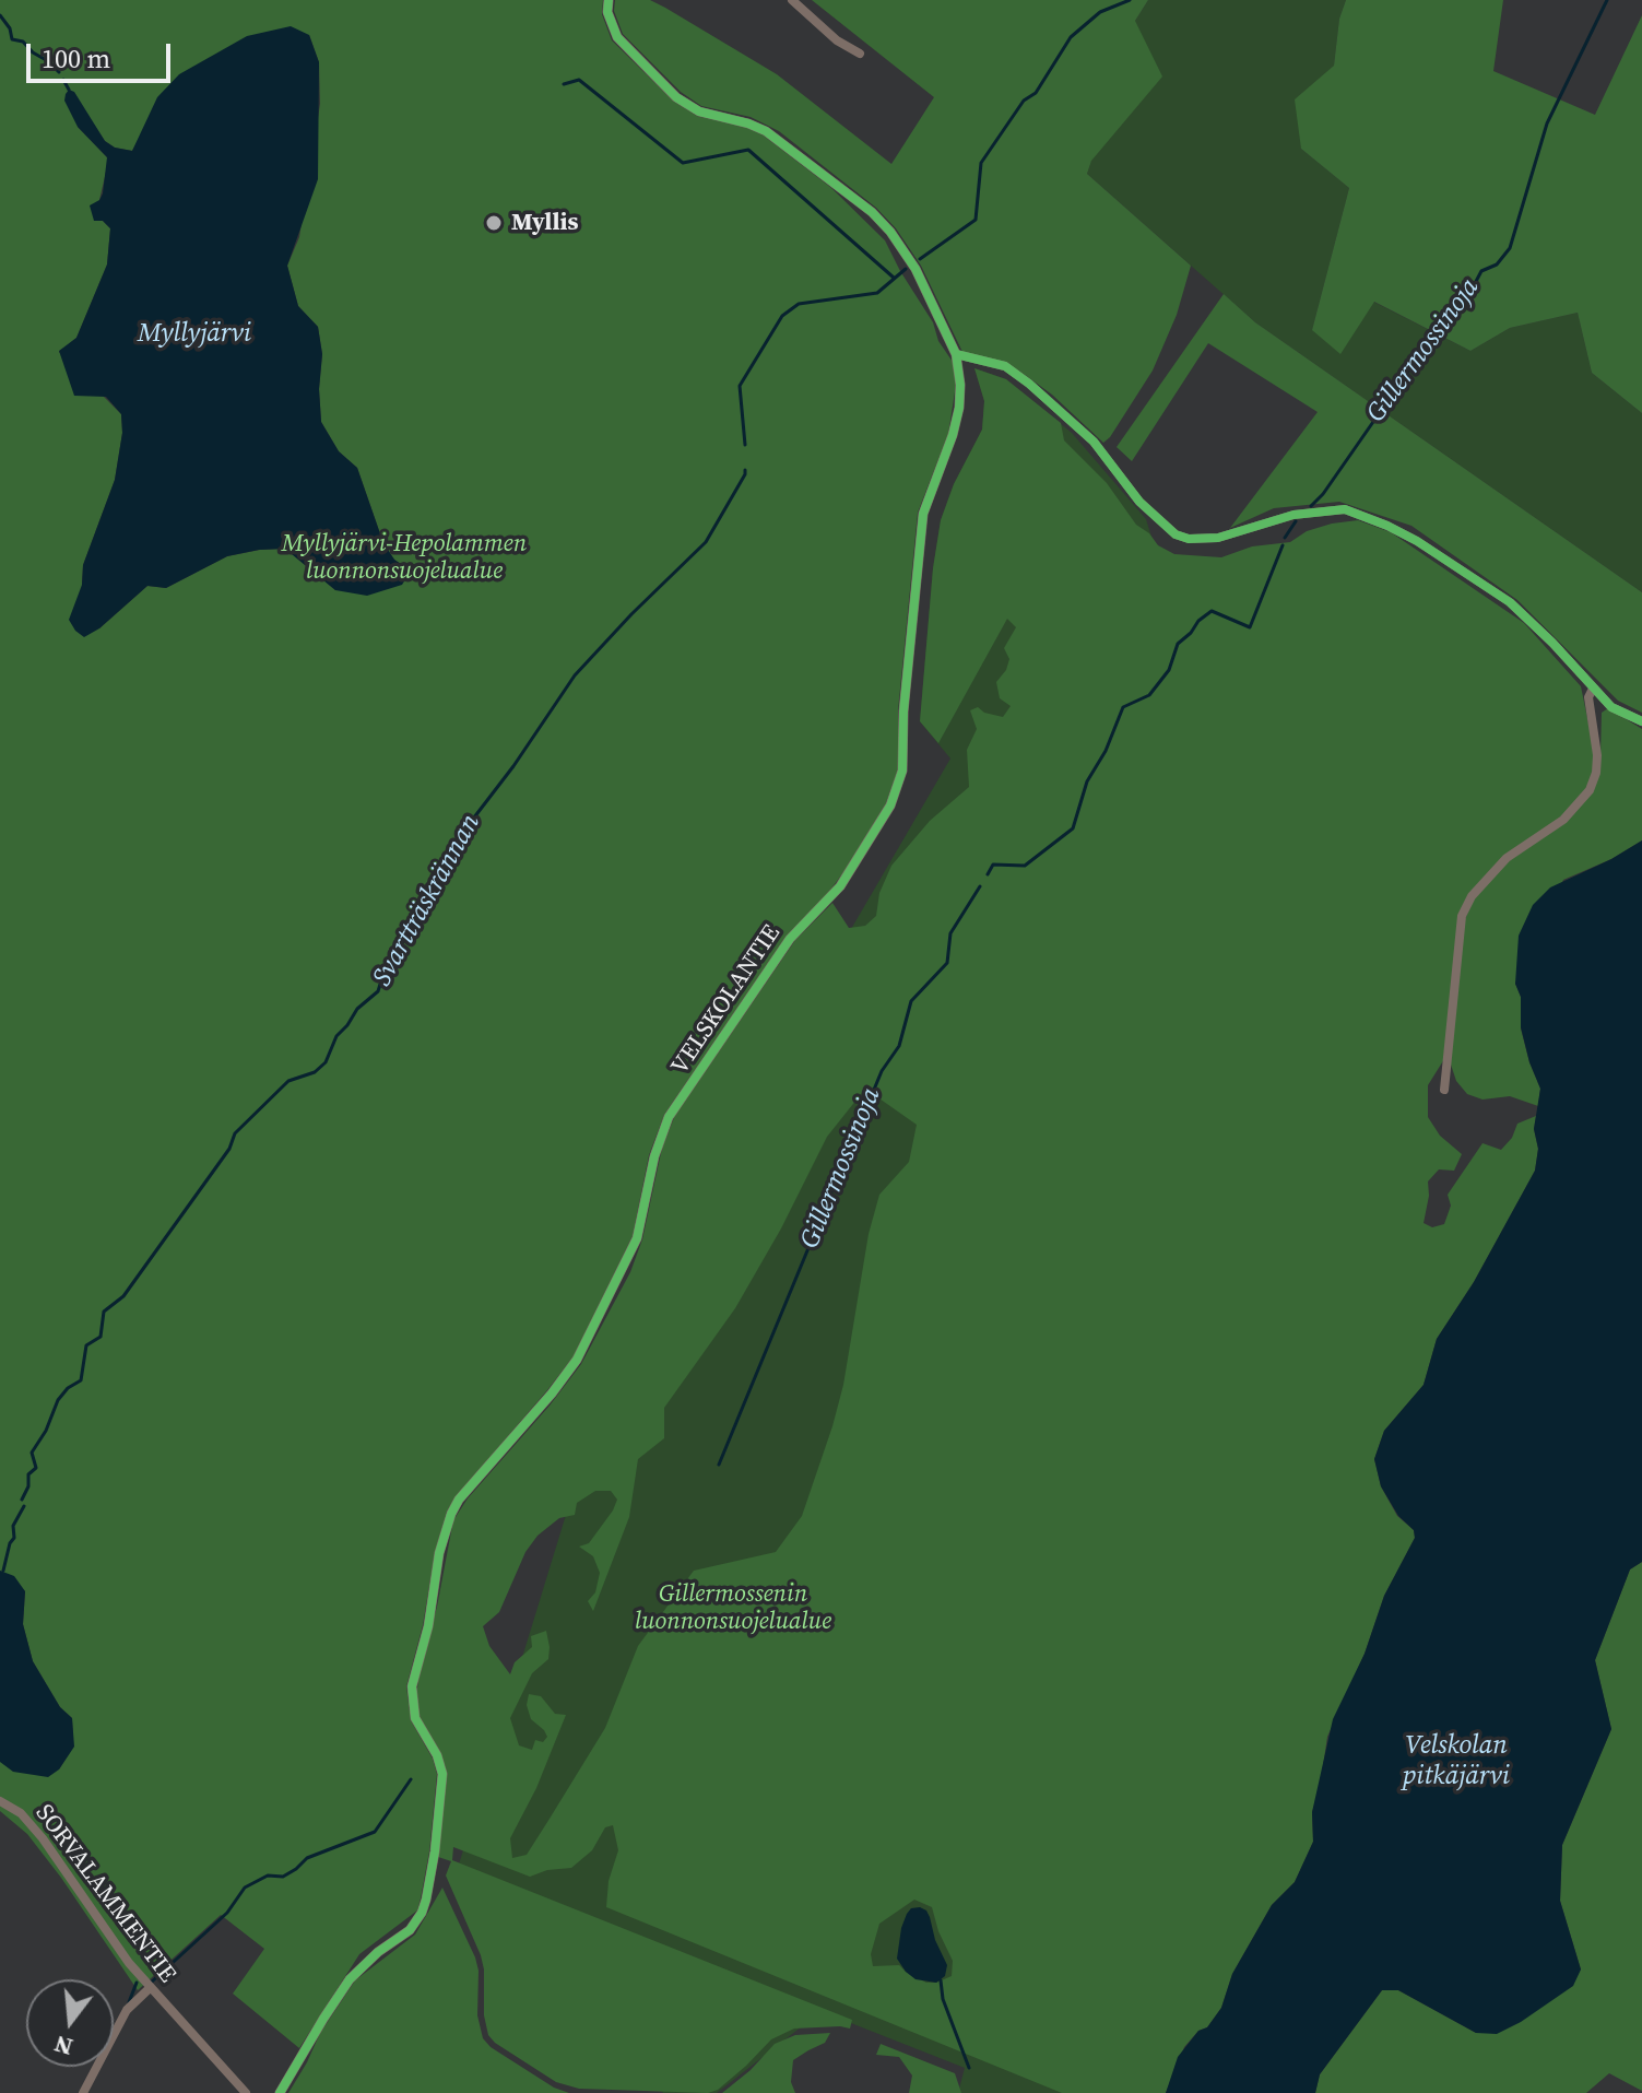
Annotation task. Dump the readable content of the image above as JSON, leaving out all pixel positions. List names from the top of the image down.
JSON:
{
  "streets": {
    "street": ["VELSKOLANTIE", "SORVALAMMENTIE"]
  },
  "water": [
    "Myllyjärvi",
    "Gillermossinoja",
    "Svartträskrännan",
    "Velskolan pitkäjärvi"
  ],
  "parks": ["Myllyjärvi-Hepolammen luonnonsuojelualue", "Gillermossenin luonnonsuojelualue"],
  "places": ["Myllis"],
  "scale_bar": "100 m",
  "north": "bottom"
}
